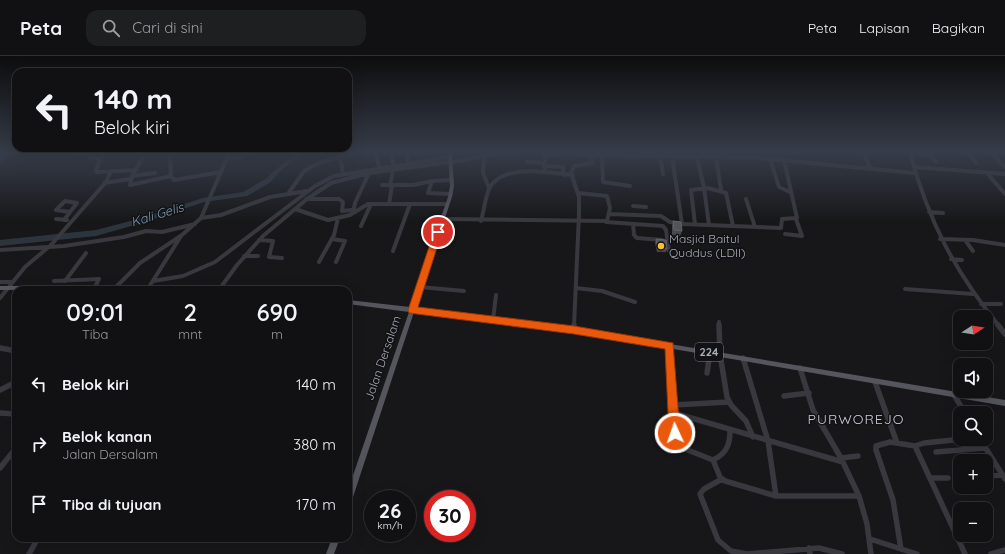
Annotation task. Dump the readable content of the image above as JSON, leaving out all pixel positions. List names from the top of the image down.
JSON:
{
  "streets": {
    "main road": ["224", "Jalan Dersalam"]
  },
  "crossings": [
    ["224", "Jalan Dersalam"]
  ],
  "districts": ["PURWOREJO"],
  "water": ["Kali Gelis"],
  "places": ["Masjid Baitul Quddus (LDII)"],
  "north": "right",
  "page": {
    "header": "Peta",
    "search": "Cari di sini",
    "nav": ["Peta", "Lapisan", "Bagikan"],
    "turn": ["140 m", "Belok kiri"],
    "eta": [
      "09:01",
      "Tiba",
      "2",
      "mnt",
      "690",
      "m"
    ],
    "map_buttons": ["+", "−"],
    "list": [
      {
        "name": "Belok kiri",
        "value": "140 m"
      },
      {
        "name": "Belok kanan",
        "note": "Jalan Dersalam",
        "value": "380 m"
      },
      {
        "name": "Tiba di tujuan",
        "value": "170 m"
      }
    ],
    "speed": "26 km/h",
    "limit": "30"
  }
}
